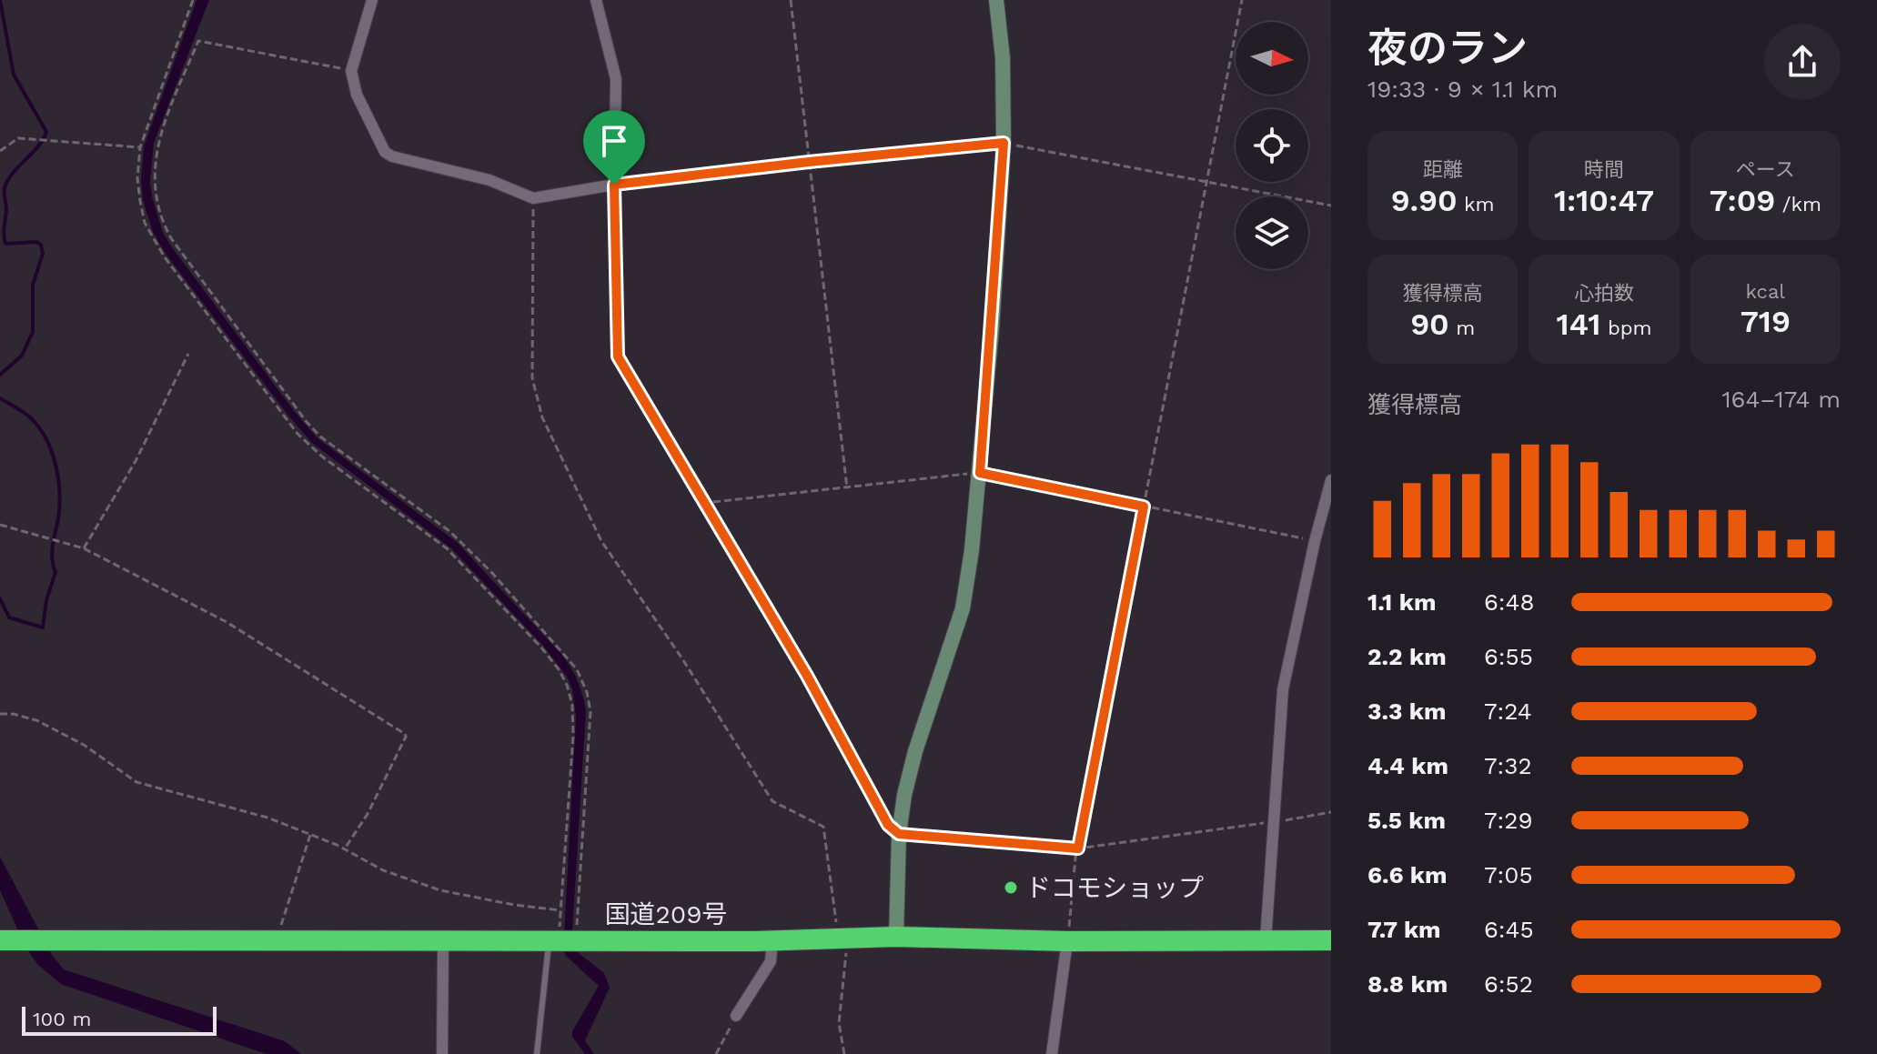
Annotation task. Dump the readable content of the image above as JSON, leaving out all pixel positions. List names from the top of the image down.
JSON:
{
  "streets": {
    "highway": ["国道209号"]
  },
  "places": ["ドコモショップ"],
  "scale_bar": "100 m",
  "north": "right",
  "page": {
    "heading": ["夜のラン", "19:33 · 9 × 1.1 km"],
    "stats": [
      ["距離", "9.90 km"],
      ["時間", "1:10:47"],
      ["ペース", "7:09 /km"],
      ["獲得標高", "90 m"],
      ["心拍数", "141 bpm"],
      ["kcal", "719"]
    ],
    "chart": ["獲得標高", "164–174 m"],
    "list": [
      {
        "name": "1.1 km",
        "note": "6:48"
      },
      {
        "name": "2.2 km",
        "note": "6:55"
      },
      {
        "name": "3.3 km",
        "note": "7:24"
      },
      {
        "name": "4.4 km",
        "note": "7:32"
      },
      {
        "name": "5.5 km",
        "note": "7:29"
      },
      {
        "name": "6.6 km",
        "note": "7:05"
      },
      {
        "name": "7.7 km",
        "note": "6:45"
      },
      {
        "name": "8.8 km",
        "note": "6:52"
      }
    ],
    "scale": "100 m"
  }
}
